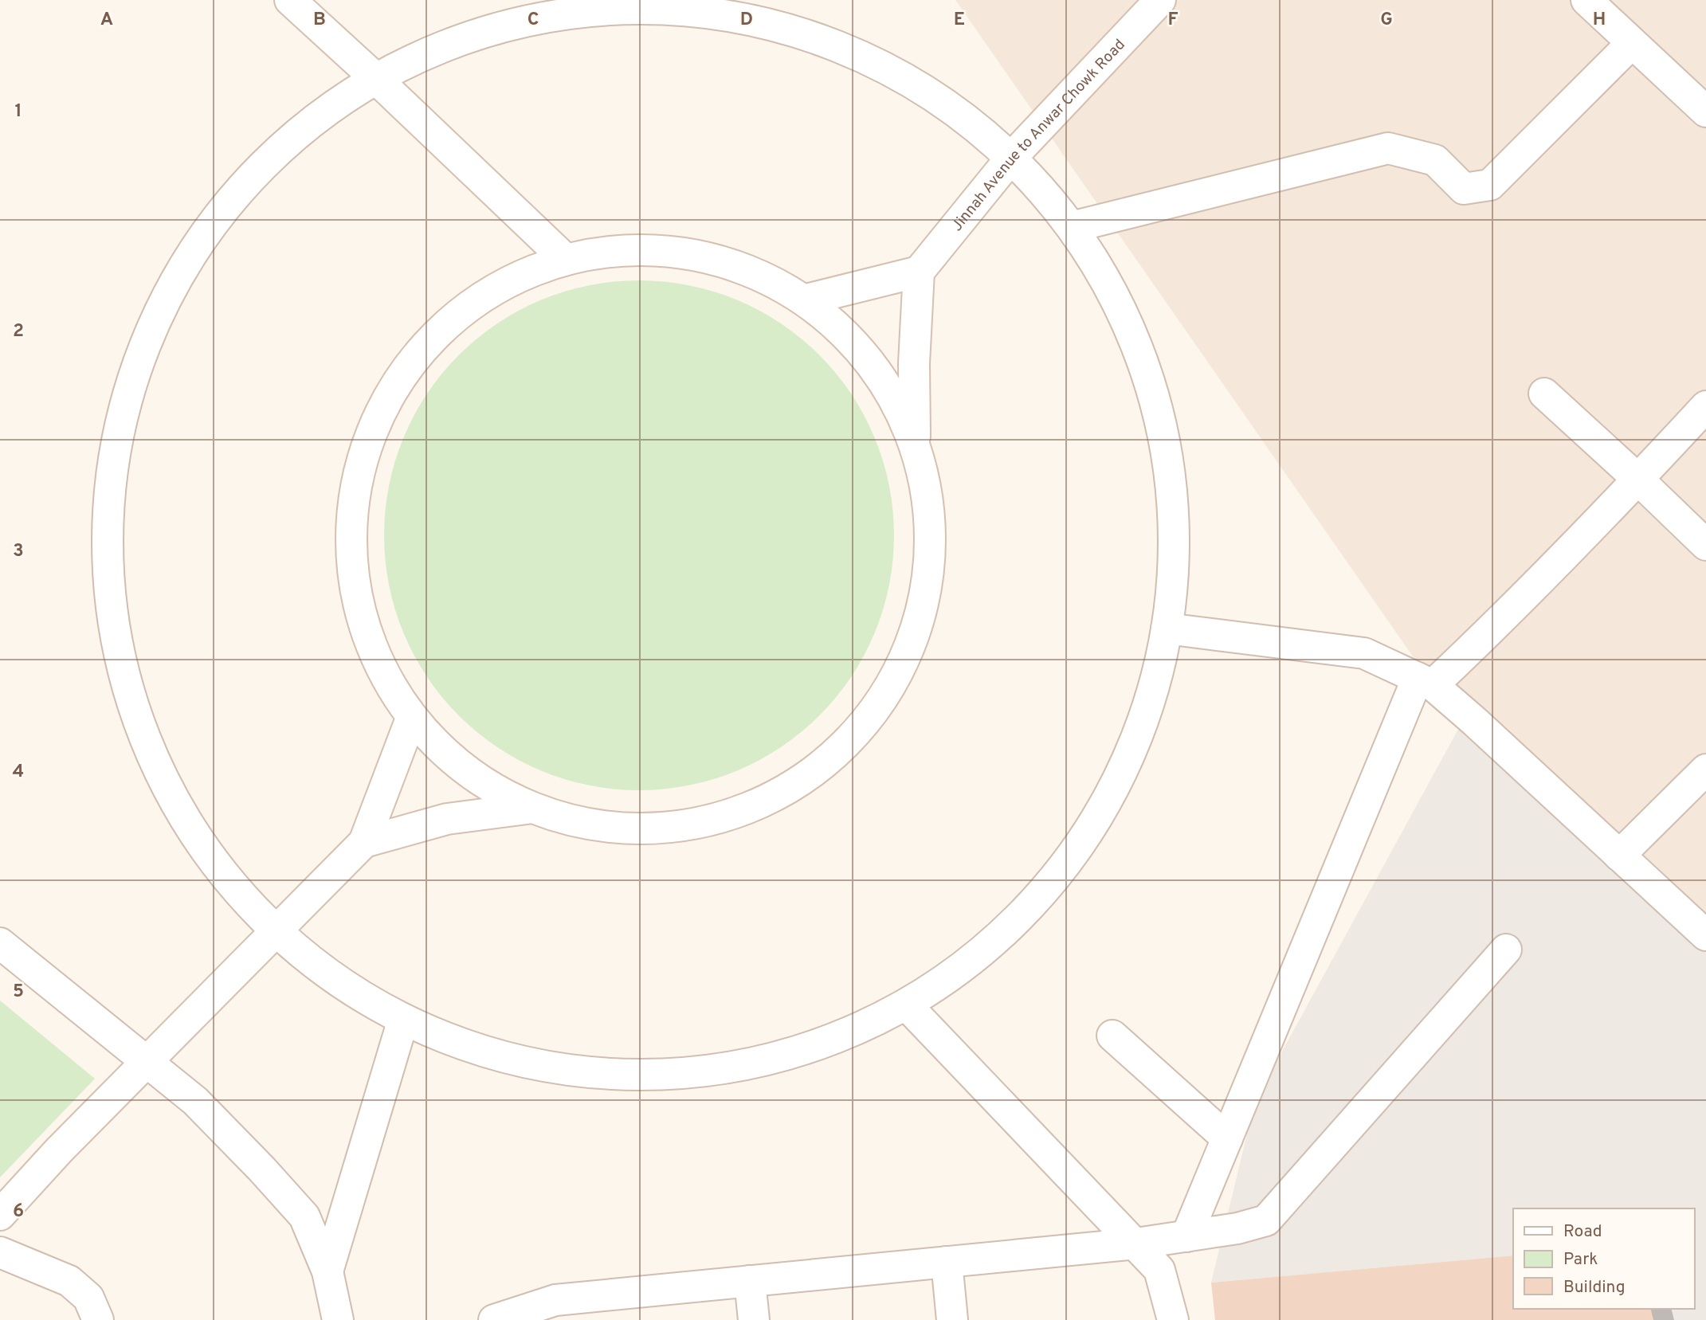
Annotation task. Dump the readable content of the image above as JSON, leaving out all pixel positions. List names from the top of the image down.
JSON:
{
  "streets": {
    "street": ["Jinnah Avenue to Anwar Chowk Road"]
  },
  "legend": ["Road", "Park", "Building"],
  "grid": {
    "columns": [
      "A",
      "B",
      "C",
      "D",
      "E",
      "F",
      "G",
      "H"
    ],
    "rows": [
      "1",
      "2",
      "3",
      "4",
      "5",
      "6"
    ]
  }
}
